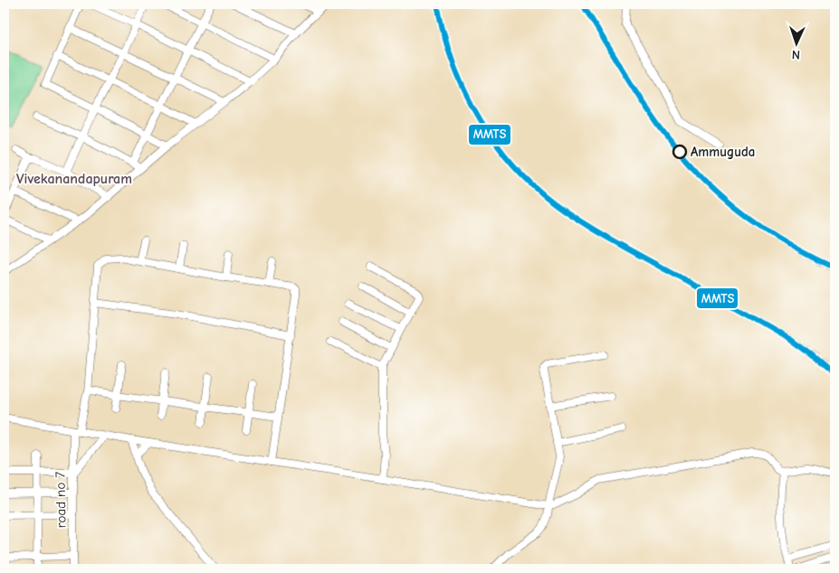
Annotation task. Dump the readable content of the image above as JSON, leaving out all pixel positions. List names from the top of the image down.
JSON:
{
  "streets": {
    "street": ["road no 7"]
  },
  "districts": ["Vivekanandapuram"],
  "places": ["Ammuguda"],
  "lines": ["transit line MMTS"],
  "north": "bottom"
}
